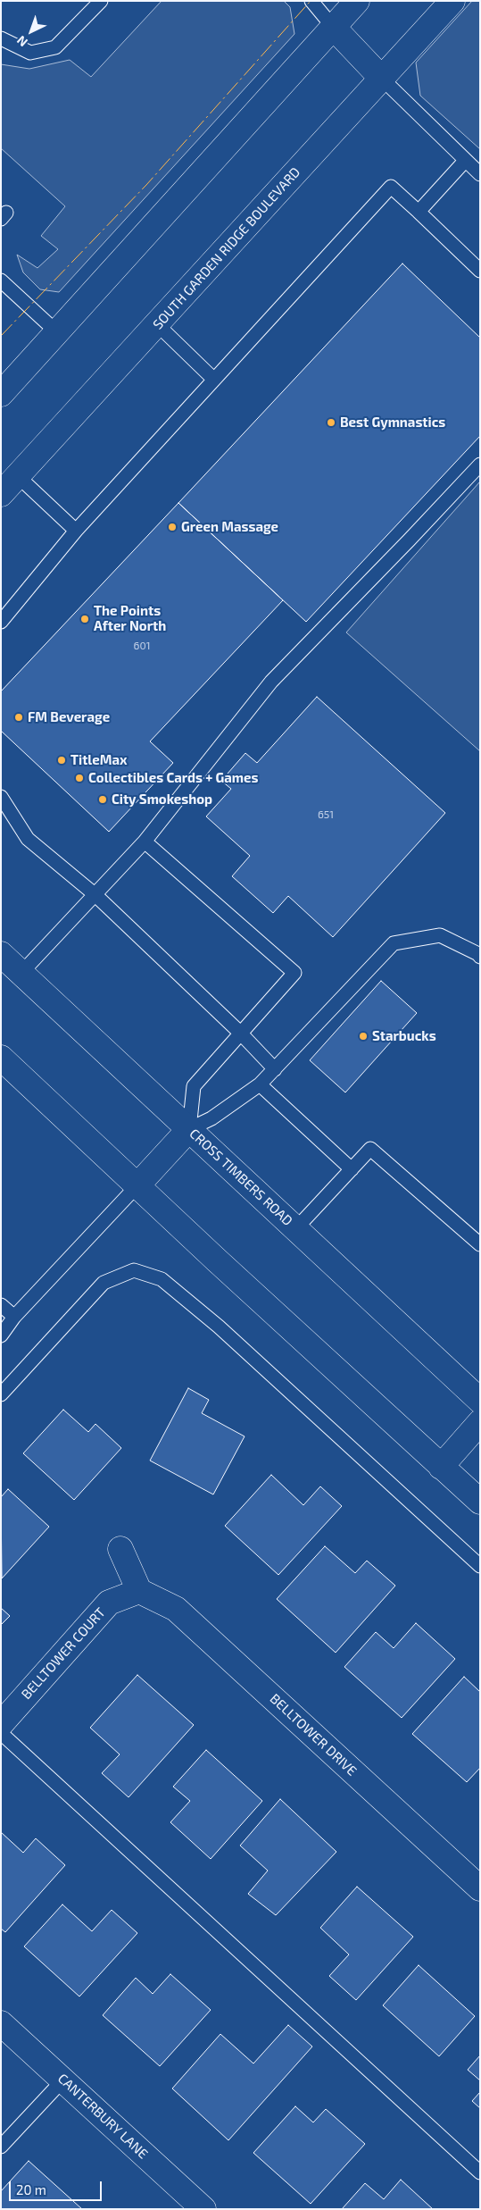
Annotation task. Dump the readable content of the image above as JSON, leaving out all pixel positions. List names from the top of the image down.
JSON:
{
  "streets": {
    "main road": [
      "SOUTH GARDEN RIDGE BOULEVARD",
      "CROSS TIMBERS ROAD",
      "BELLTOWER COURT",
      "BELLTOWER DRIVE",
      "CANTERBURY LANE"
    ]
  },
  "crossings": [
    ["BELLTOWER COURT", "BELLTOWER DRIVE"]
  ],
  "places": [
    "Best Gymnastics",
    "Green Massage",
    "The Points After North",
    "FM Beverage",
    "TitleMax",
    "Collectibles Cards + Games",
    "City Smokeshop",
    "Starbucks"
  ],
  "house_numbers": ["601", "651"],
  "scale_bar": "20 m",
  "north": "bottom left"
}
